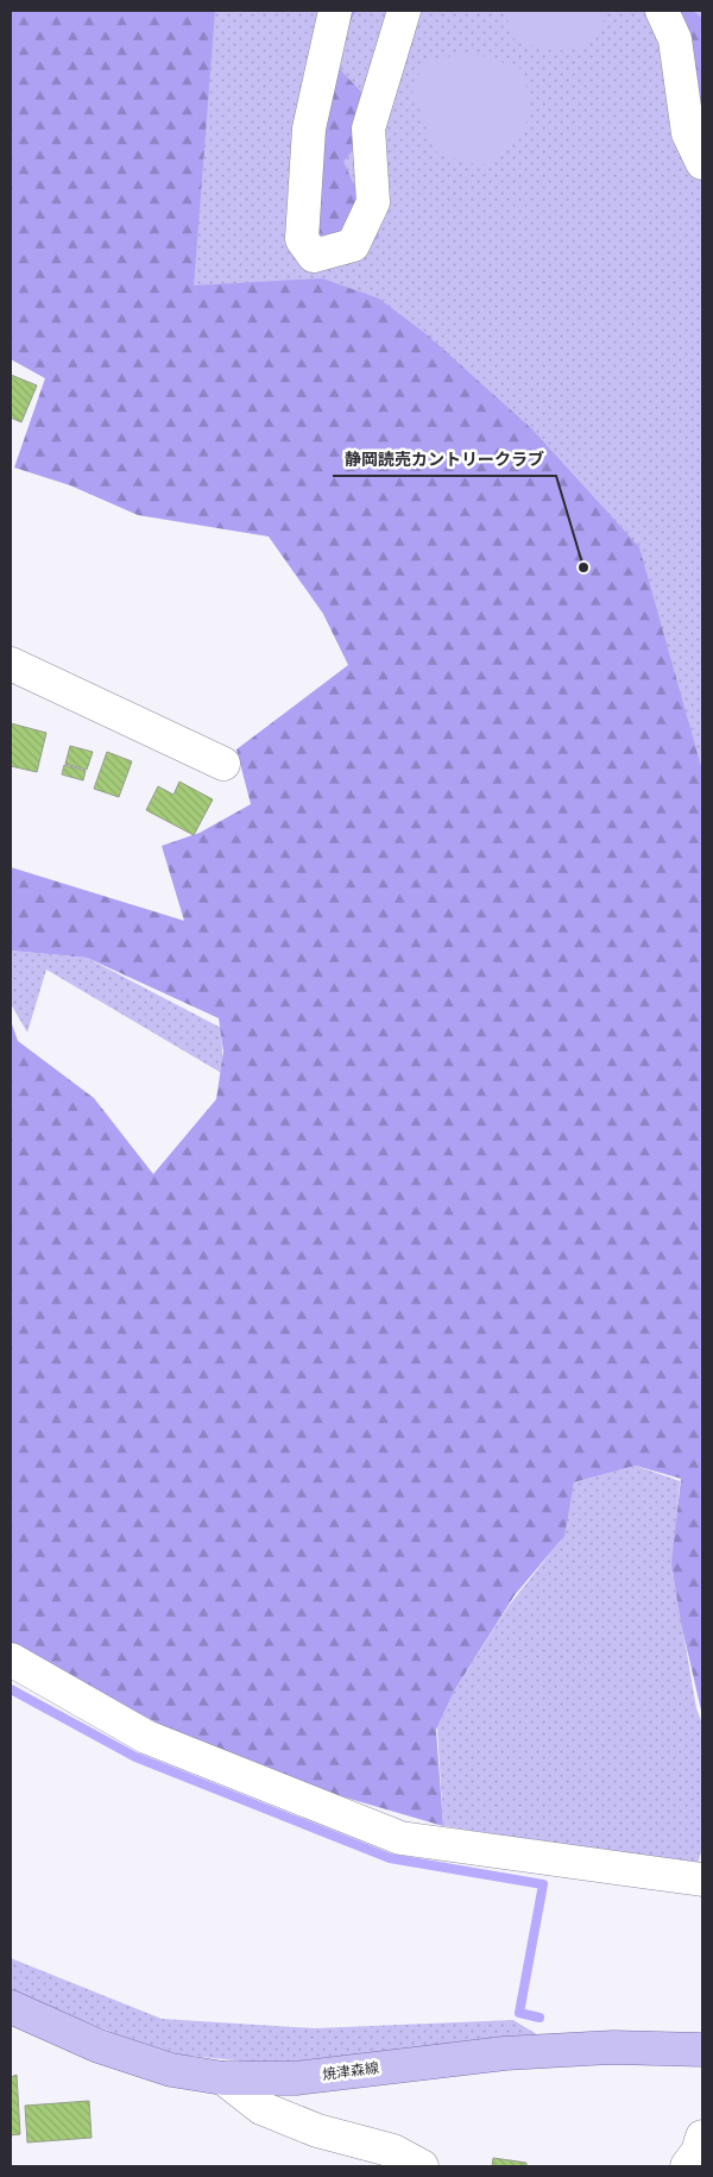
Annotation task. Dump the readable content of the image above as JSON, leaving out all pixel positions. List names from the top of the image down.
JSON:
{
  "streets": {
    "main road": ["焼津森線"]
  },
  "places": ["静岡読売カントリークラブ"]
}
